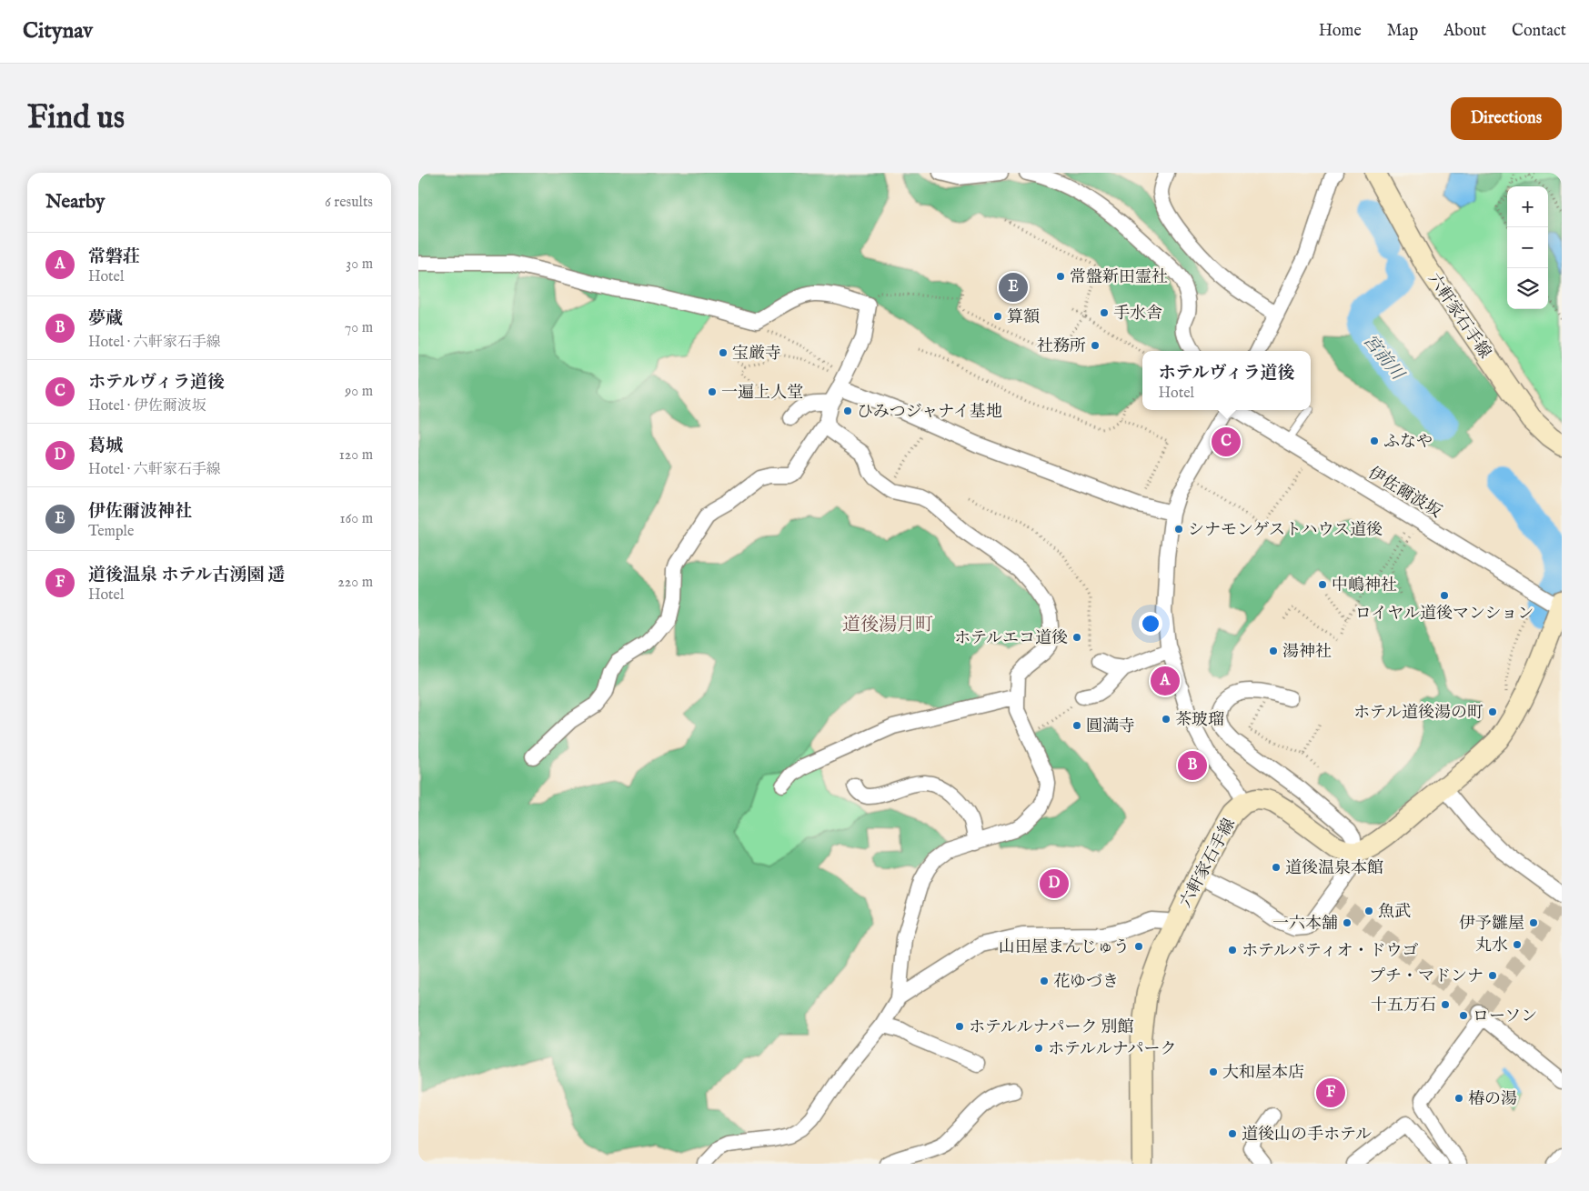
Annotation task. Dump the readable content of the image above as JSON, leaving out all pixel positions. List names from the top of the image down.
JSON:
{
  "streets": {
    "main road": ["六軒家石手線"],
    "street": ["伊佐爾波坂"]
  },
  "districts": ["道後湯月町"],
  "water": ["宮前川"],
  "places": [
    "常盤新田霊社",
    "手水舎",
    "算額",
    "社務所",
    "宝厳寺",
    "一遍上人堂",
    "ひみつジャナイ基地",
    "ふなや",
    "シナモンゲストハウス道後",
    "中嶋神社",
    "ロイヤル道後マンション",
    "ホテルエコ道後",
    "湯神社",
    "ホテル道後湯の町",
    "茶玻瑠",
    "圓満寺",
    "道後温泉本館",
    "魚武",
    "一六本舗",
    "伊予雛屋",
    "丸水",
    "山田屋まんじゅう",
    "ホテルパティオ・ドウゴ",
    "プチ・マドンナ",
    "花ゆづき",
    "十五万石",
    "ローソン",
    "ホテルルナパーク 別館",
    "ホテルルナパーク",
    "大和屋本店",
    "椿の湯",
    "道後山の手ホテル"
  ],
  "page": {
    "header": "Citynav",
    "nav": [
      "Home",
      "Map",
      "About",
      "Contact"
    ],
    "buttons": "Directions",
    "title": "Find us",
    "heading": ["Nearby", "6 results"],
    "map_buttons": ["+", "−"],
    "list": [
      {
        "mark": "A",
        "name": "常磐荘",
        "note": "Hotel",
        "value": "30 m"
      },
      {
        "mark": "B",
        "name": "夢蔵",
        "note": "Hotel · 六軒家石手線",
        "value": "70 m"
      },
      {
        "mark": "C",
        "name": "ホテルヴィラ道後",
        "note": "Hotel · 伊佐爾波坂",
        "value": "90 m"
      },
      {
        "mark": "D",
        "name": "葛城",
        "note": "Hotel · 六軒家石手線",
        "value": "120 m"
      },
      {
        "mark": "E",
        "name": "伊佐爾波神社",
        "note": "Temple",
        "value": "160 m"
      },
      {
        "mark": "F",
        "name": "道後温泉 ホテル古湧園 遥",
        "note": "Hotel",
        "value": "220 m"
      }
    ],
    "pins": [
      "E",
      "C",
      "A",
      "B",
      "D",
      "F"
    ],
    "popup": ["ホテルヴィラ道後", "Hotel"]
  }
}
